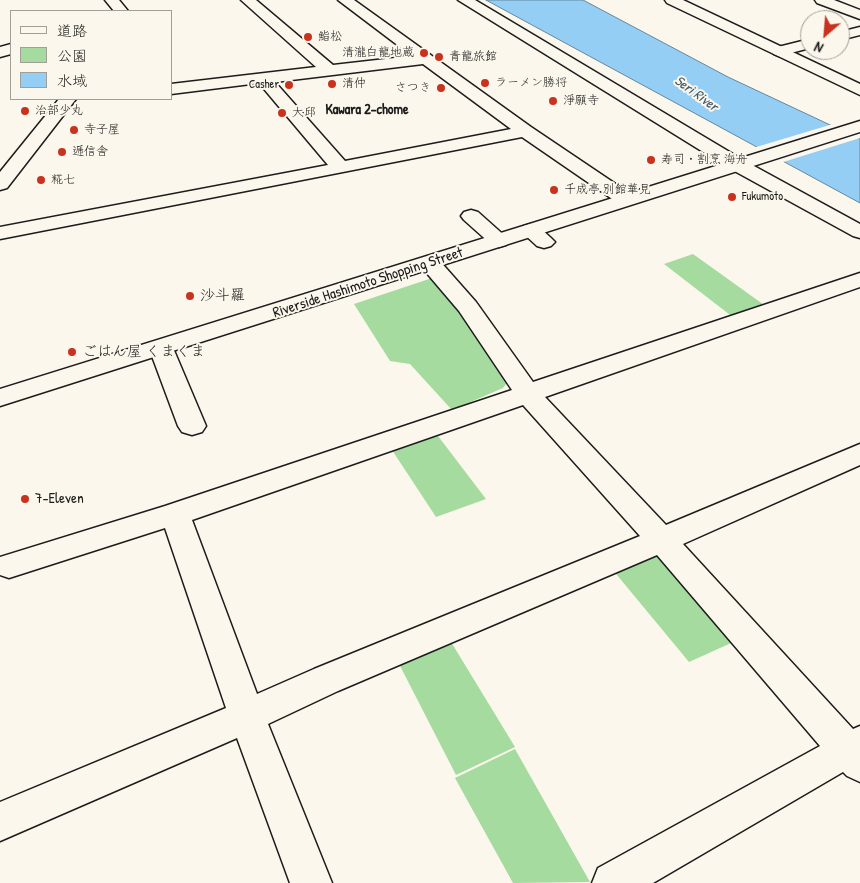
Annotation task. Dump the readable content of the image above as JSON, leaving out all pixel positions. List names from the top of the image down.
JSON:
{
  "streets": {
    "street": ["Riverside Hashimoto Shopping Street"]
  },
  "districts": ["Kawara 2-chome"],
  "water": ["Seri River"],
  "places": [
    "鮨松",
    "清瀧白龍地蔵",
    "青龍旅館",
    "ラーメン勝将",
    "清仲",
    "Casher",
    "さつき",
    "淨願寺",
    "治部少丸",
    "大邱",
    "寺子屋",
    "逓信舎",
    "寿司・割烹 海舟",
    "糀七",
    "千成亭 別館華見",
    "Fukumoto",
    "沙斗羅",
    "ごはん屋 くまくま",
    "7-Eleven"
  ],
  "legend": ["道路", "公園", "水域"],
  "north": "bottom left"
}
